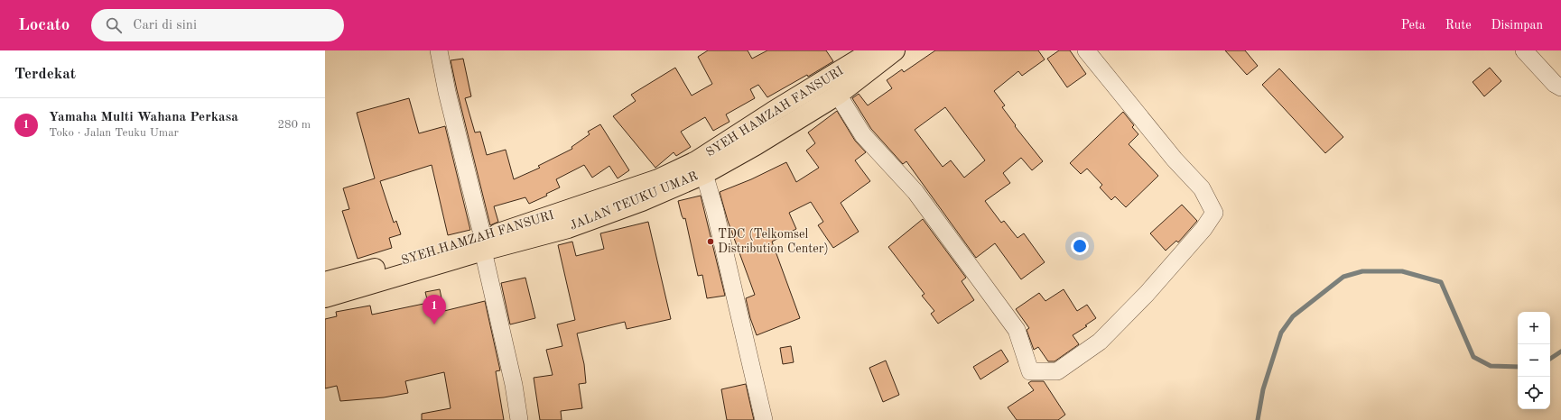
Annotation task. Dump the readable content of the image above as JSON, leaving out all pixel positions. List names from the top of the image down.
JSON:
{
  "streets": {
    "highway": ["SYEH HAMZAH FANSURI", "JALAN TEUKU UMAR"]
  },
  "crossings": [
    ["SYEH HAMZAH FANSURI", "JALAN TEUKU UMAR"]
  ],
  "places": ["TDC (Telkomsel Distribution Center)"],
  "page": {
    "header": "Locato",
    "search": "Cari di sini",
    "nav": ["Peta", "Rute", "Disimpan"],
    "heading": "Terdekat",
    "list": [
      {
        "mark": "1",
        "name": "Yamaha Multi Wahana Perkasa",
        "note": "Toko · Jalan Teuku Umar",
        "value": "280 m"
      }
    ],
    "pins": "1",
    "map_buttons": ["+", "−"]
  }
}
